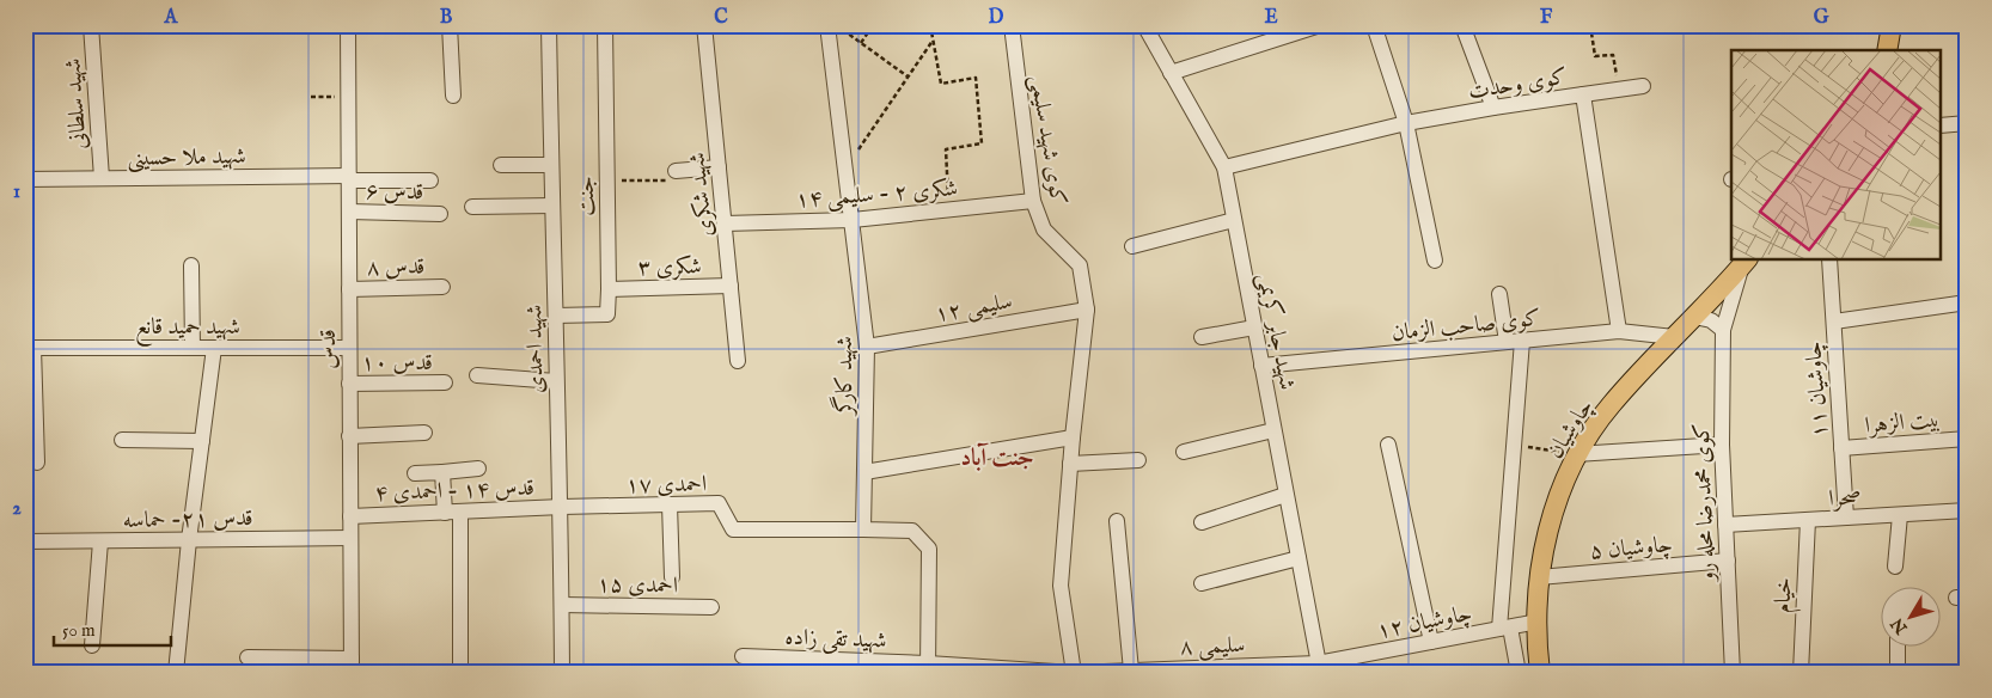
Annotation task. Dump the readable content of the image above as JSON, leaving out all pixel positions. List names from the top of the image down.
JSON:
{
  "streets": {
    "main road": ["چاوشیان"],
    "street": [
      "کوی وحدت",
      "شهید سلطانی",
      "کوی شهید سلیمی",
      "شهید ملا حسینی",
      "قدس ۶",
      "شکری ۲ - سلیمی ۱۴",
      "شهید شکری",
      "جنت",
      "قدس ۸",
      "شکری ۳",
      "سلیمی ۱۲",
      "کوی صاحب الزمان",
      "شهید حمید قانع",
      "شهید جابر کریمی",
      "قدس",
      "شهید احمدی",
      "قدس ۱۰",
      "شهید کارگر",
      "چاوشیان ۱۱",
      "بیت الزهرا",
      "احمدی ۱۷",
      "قدس ۱۴ - احمدی ۴",
      "صحرا",
      "کوی محمدرضا محله رو",
      "قدس ۲۱- حماسه",
      "چاوشیان ۵",
      "احمدی ۱۵",
      "خیام",
      "چاوشیان ۱۲",
      "شهید تقی زاده",
      "سلیمی ۸"
    ]
  },
  "crossings": [
    ["کوی وحدت", "کوی صاحب الزمان"],
    ["کوی وحدت", "شهید جابر کریمی"],
    ["شهید سلطانی", "شهید ملا حسینی"],
    ["کوی شهید سلیمی", "شکری ۲ - سلیمی ۱۴"],
    ["کوی شهید سلیمی", "سلیمی ۱۲"],
    ["کوی شهید سلیمی", "سلیمی ۸"],
    ["شهید ملا حسینی", "قدس"],
    ["قدس ۶", "قدس"],
    ["شکری ۲ - سلیمی ۱۴", "شهید شکری"],
    ["شکری ۲ - سلیمی ۱۴", "شهید کارگر"],
    ["شهید شکری", "شکری ۳"],
    ["جنت", "شکری ۳"],
    ["جنت", "شهید احمدی"],
    ["قدس ۸", "قدس"],
    ["سلیمی ۱۲", "شهید کارگر"],
    ["کوی صاحب الزمان", "شهید جابر کریمی"],
    ["کوی صاحب الزمان", "چاوشیان"],
    ["شهید حمید قانع", "قدس"],
    ["شهید جابر کریمی", "چاوشیان ۱۲"],
    ["شهید جابر کریمی", "سلیمی ۸"],
    ["قدس", "قدس ۱۰"],
    ["قدس", "قدس ۱۴ - احمدی ۴"],
    ["قدس", "قدس ۲۱- حماسه"],
    ["شهید احمدی", "احمدی ۱۷"],
    ["شهید احمدی", "قدس ۱۴ - احمدی ۴"],
    ["شهید احمدی", "احمدی ۱۵"],
    ["شهید کارگر", "احمدی ۱۷"],
    ["چاوشیان ۱۱", "بیت الزهرا"],
    ["چاوشیان ۱۱", "صحرا"],
    ["چاوشیان", "کوی محمدرضا محله رو"],
    ["چاوشیان", "چاوشیان ۵"],
    ["چاوشیان", "چاوشیان ۱۲"],
    ["احمدی ۱۷", "قدس ۱۴ - احمدی ۴"],
    ["صحرا", "کوی محمدرضا محله رو"],
    ["صحرا", "خیام"],
    ["کوی محمدرضا محله رو", "چاوشیان ۵"],
    ["چاوشیان ۱۲", "سلیمی ۸"],
    ["شهید تقی زاده", "سلیمی ۸"]
  ],
  "districts": ["جنت آباد"],
  "scale_bar": "50 m",
  "north": "bottom left",
  "grid": {
    "columns": [
      "A",
      "B",
      "C",
      "D",
      "E",
      "F",
      "G"
    ],
    "rows": ["1", "2"]
  }
}
